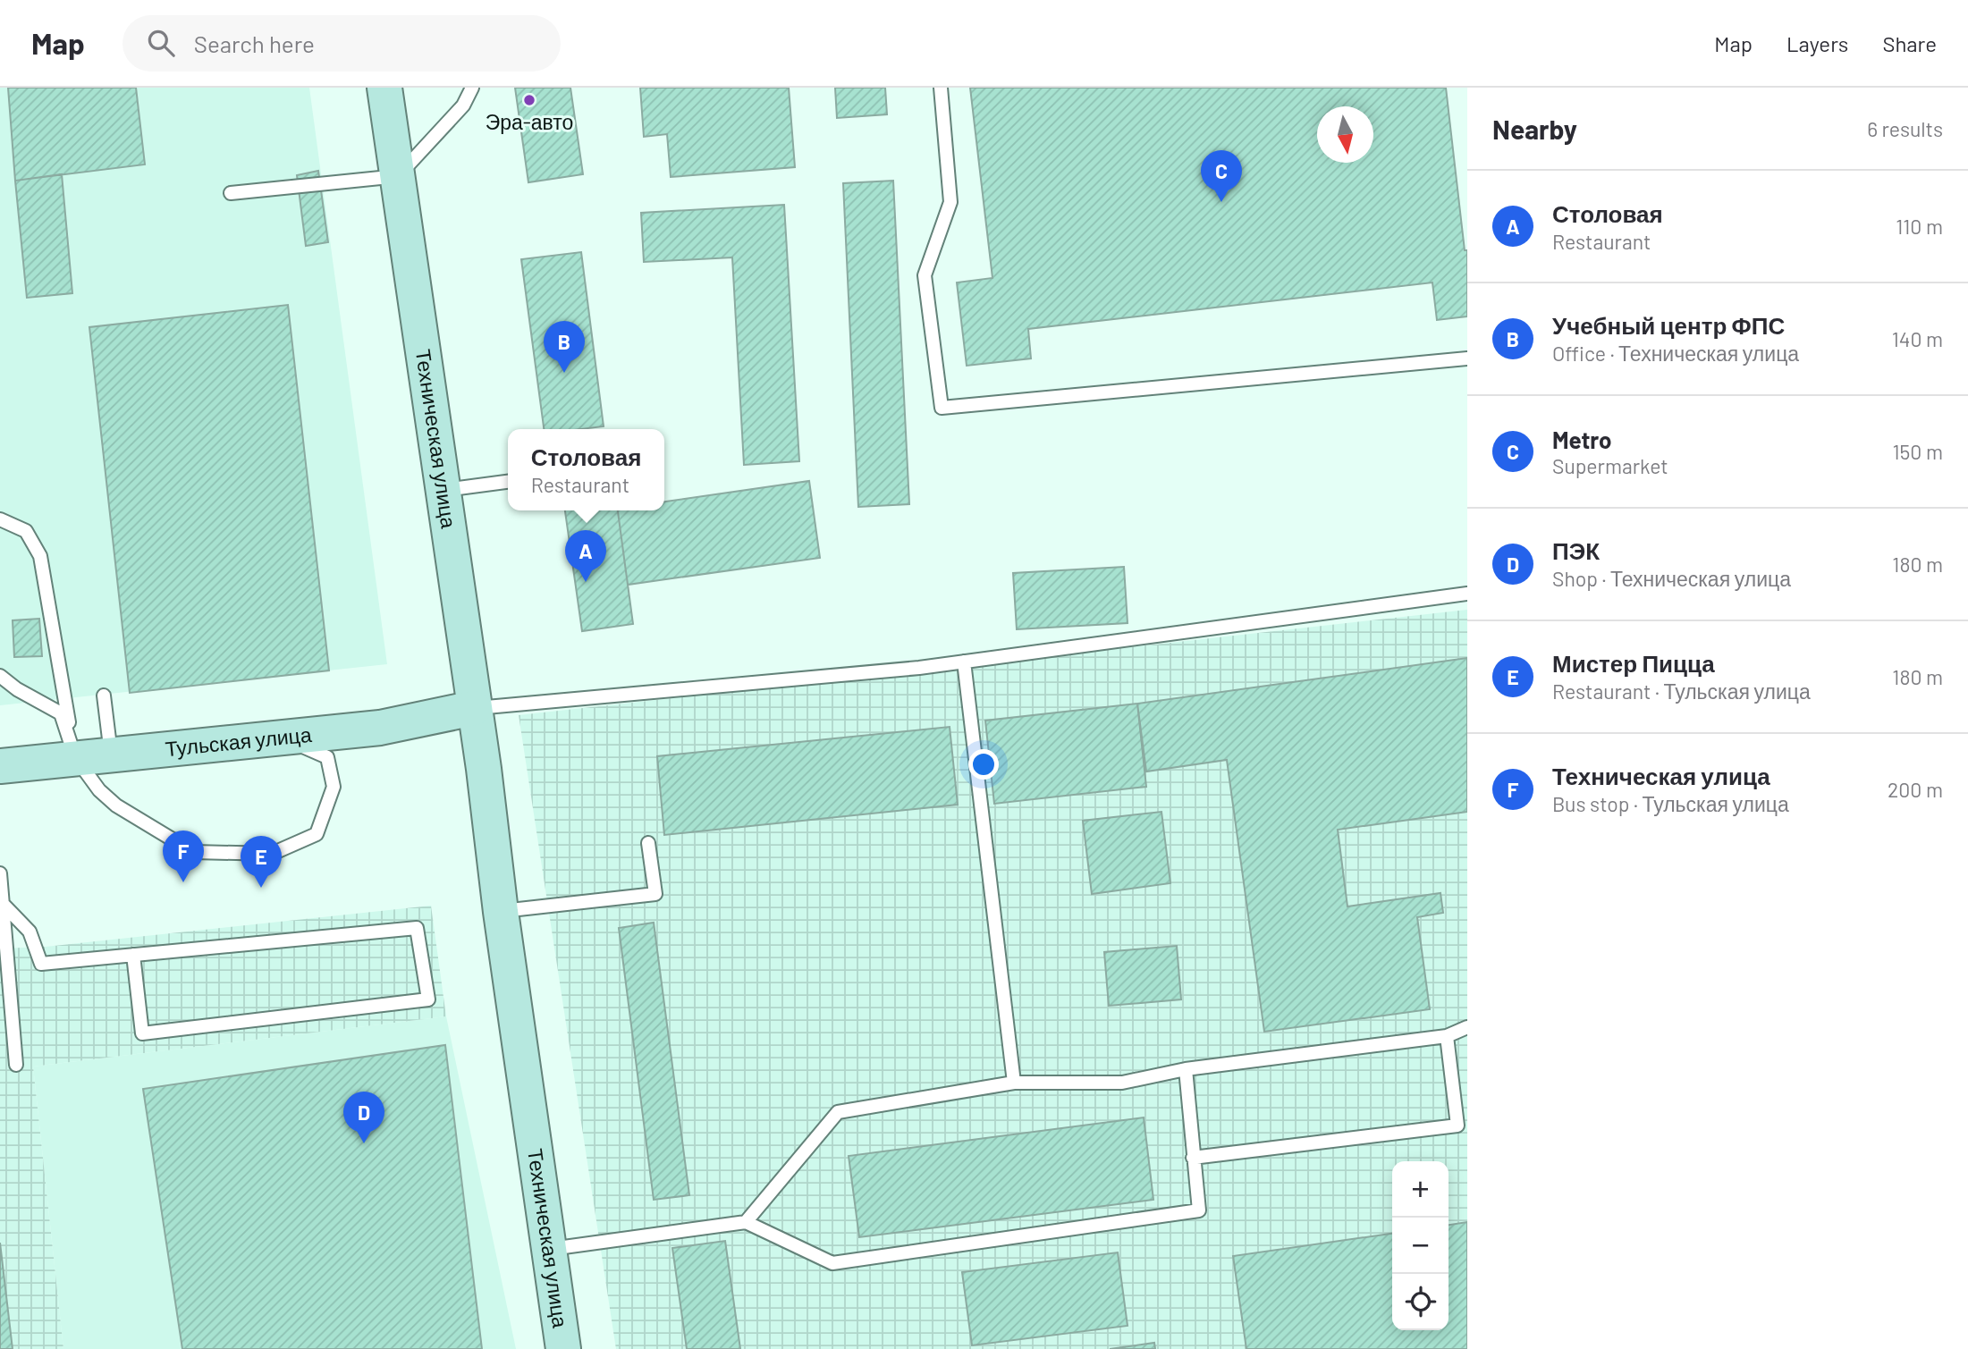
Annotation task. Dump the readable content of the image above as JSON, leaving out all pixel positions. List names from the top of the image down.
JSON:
{
  "streets": {
    "main road": ["Техническая улица", "Тульская улица"]
  },
  "crossings": [
    ["Техническая улица", "Тульская улица"]
  ],
  "places": ["Эра-авто"],
  "north": "bottom",
  "page": {
    "header": "Map",
    "search": "Search here",
    "nav": ["Map", "Layers", "Share"],
    "heading": ["Nearby", "6 results"],
    "pins": [
      "C",
      "B",
      "A",
      "F",
      "E",
      "D"
    ],
    "list": [
      {
        "mark": "A",
        "name": "Столовая",
        "note": "Restaurant",
        "value": "110 m"
      },
      {
        "mark": "B",
        "name": "Учебный центр ФПС",
        "note": "Office · Техническая улица",
        "value": "140 m"
      },
      {
        "mark": "C",
        "name": "Metro",
        "note": "Supermarket",
        "value": "150 m"
      },
      {
        "mark": "D",
        "name": "ПЭК",
        "note": "Shop · Техническая улица",
        "value": "180 m"
      },
      {
        "mark": "E",
        "name": "Мистер Пицца",
        "note": "Restaurant · Тульская улица",
        "value": "180 m"
      },
      {
        "mark": "F",
        "name": "Техническая улица",
        "note": "Bus stop · Тульская улица",
        "value": "200 m"
      }
    ],
    "popup": ["Столовая", "Restaurant"],
    "map_buttons": ["+", "−"]
  }
}
